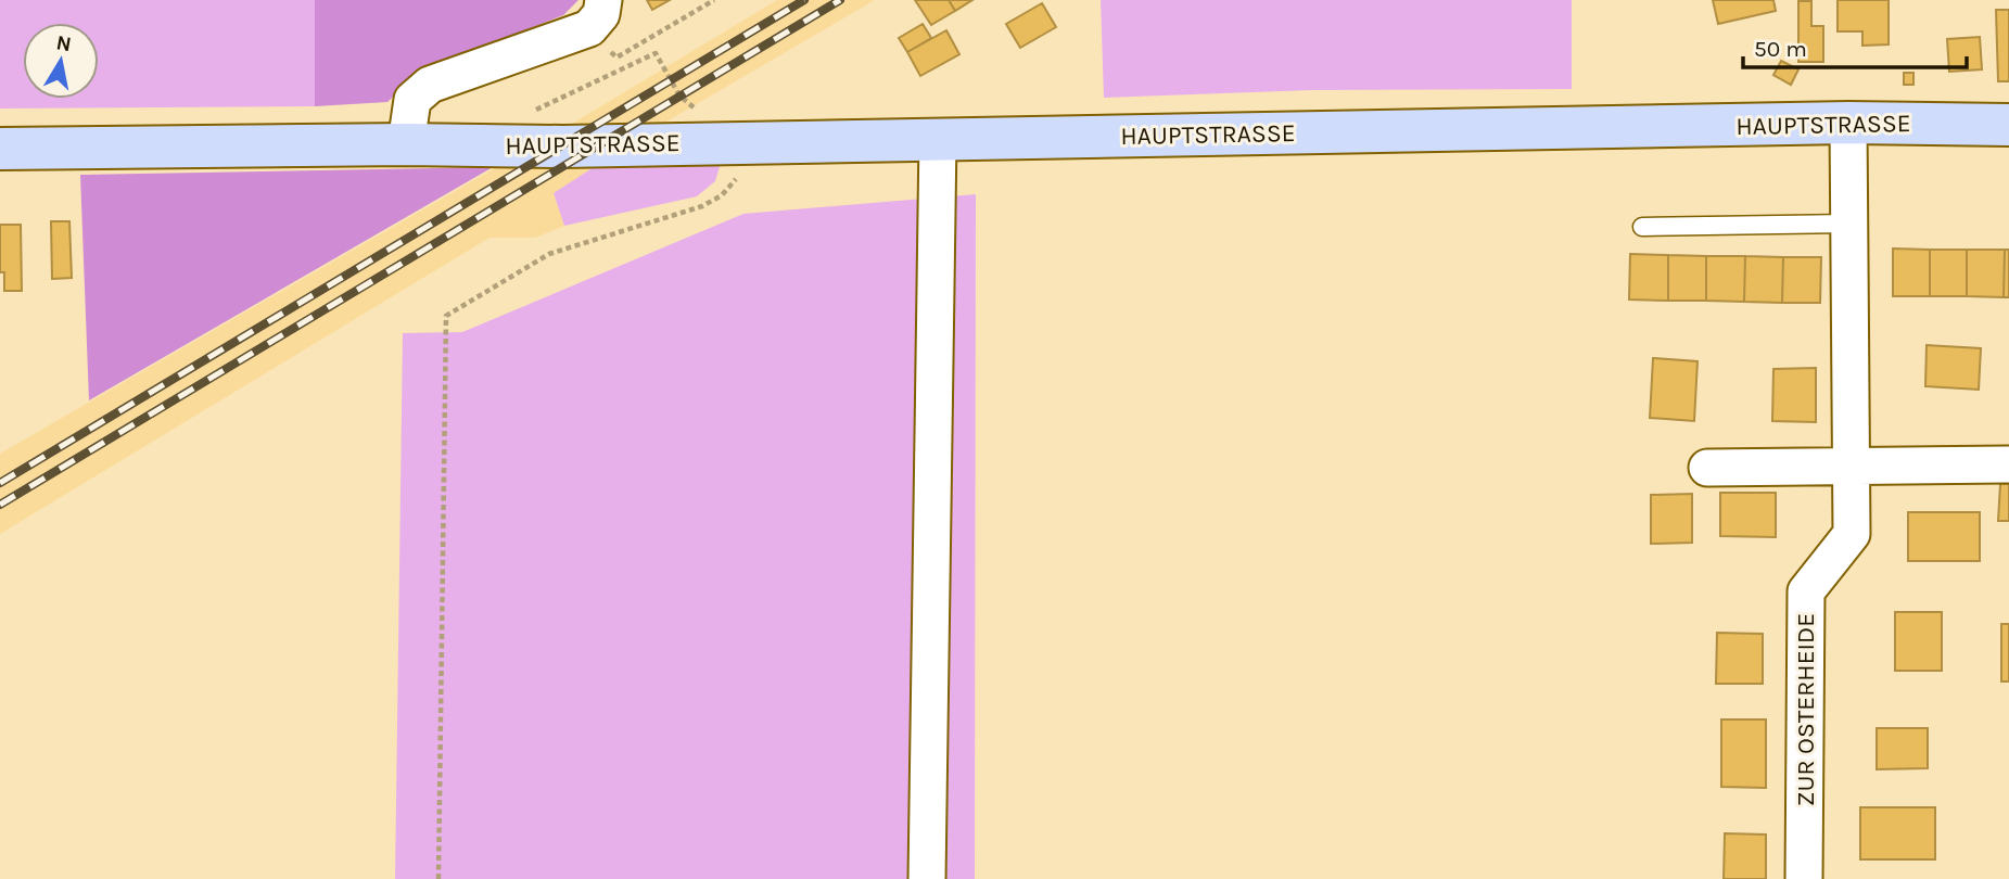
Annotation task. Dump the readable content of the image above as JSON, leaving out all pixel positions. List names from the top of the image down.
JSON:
{
  "streets": {
    "street": ["HAUPTSTRASSE", "ZUR OSTERHEIDE"]
  },
  "crossings": [
    ["HAUPTSTRASSE", "ZUR OSTERHEIDE"]
  ],
  "scale_bar": "50 m",
  "north": "top"
}
